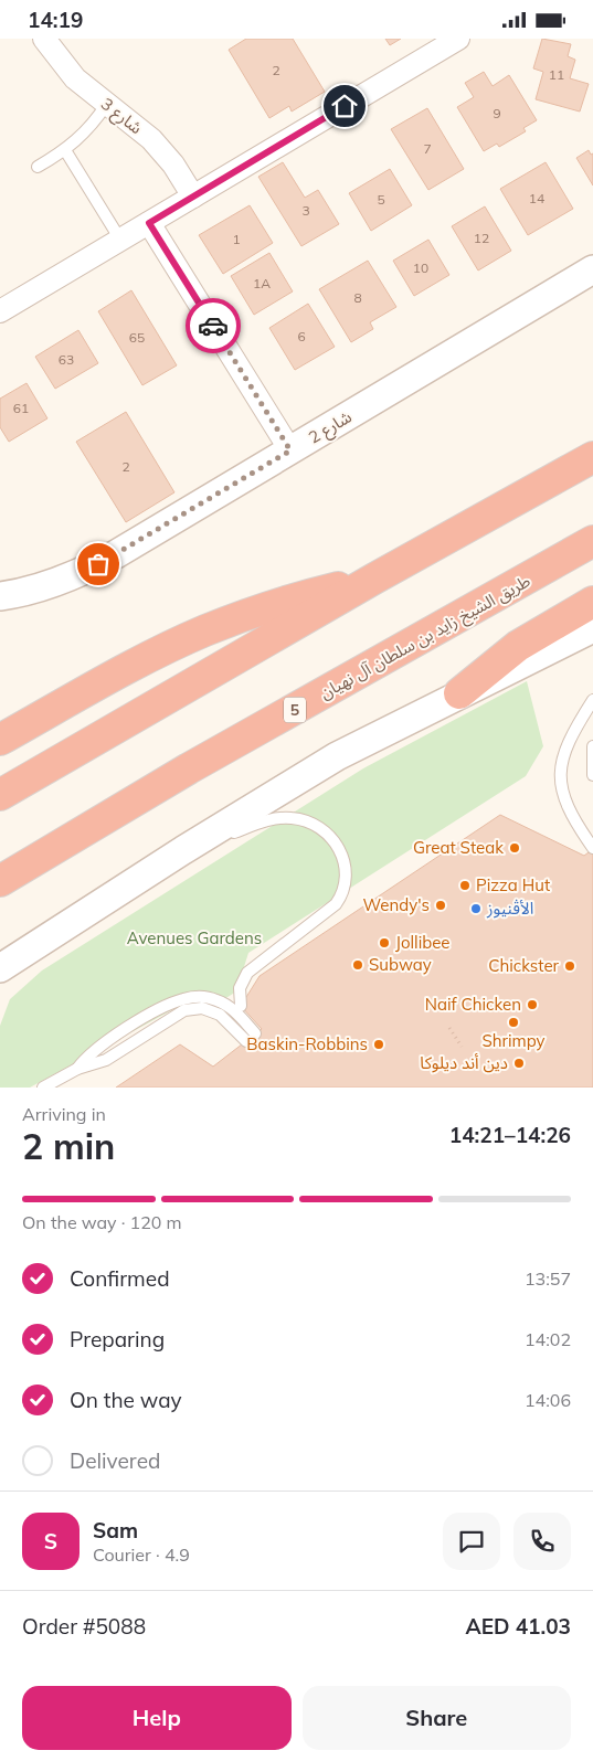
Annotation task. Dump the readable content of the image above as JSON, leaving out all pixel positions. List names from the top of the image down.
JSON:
{
  "streets": {
    "highway": ["طريق الشيخ زايد بن سلطان آل نهيان", "5"],
    "street": ["شارع 3", "شارع 2"]
  },
  "parks": ["Avenues Gardens"],
  "places": [
    "Great Steak",
    "Pizza Hut",
    "Wendy's",
    "الأڤنيوز",
    "Jollibee",
    "Subway",
    "Chickster",
    "Naif Chicken",
    "Shrimpy",
    "Baskin-Robbins",
    "دين أند ديلوكا"
  ],
  "house_numbers": [
    "2",
    "11",
    "9",
    "7",
    "14",
    "5",
    "3",
    "12",
    "1",
    "10",
    "1A",
    "8",
    "6",
    "65",
    "63",
    "61",
    "2"
  ],
  "page": {
    "status": "14:19",
    "heading": ["2 min", "Arriving in", "14:21–14:26"],
    "panel": [
      "Sam",
      "Courier · 4.9",
      "Order #5088",
      "AED 41.03"
    ],
    "bar": "On the way · 120 m",
    "list": [
      ["Confirmed", "13:57"],
      ["Preparing", "14:02"],
      ["On the way", "14:06"],
      "Delivered"
    ],
    "round": "S",
    "buttons": ["Help", "Share"]
  }
}
